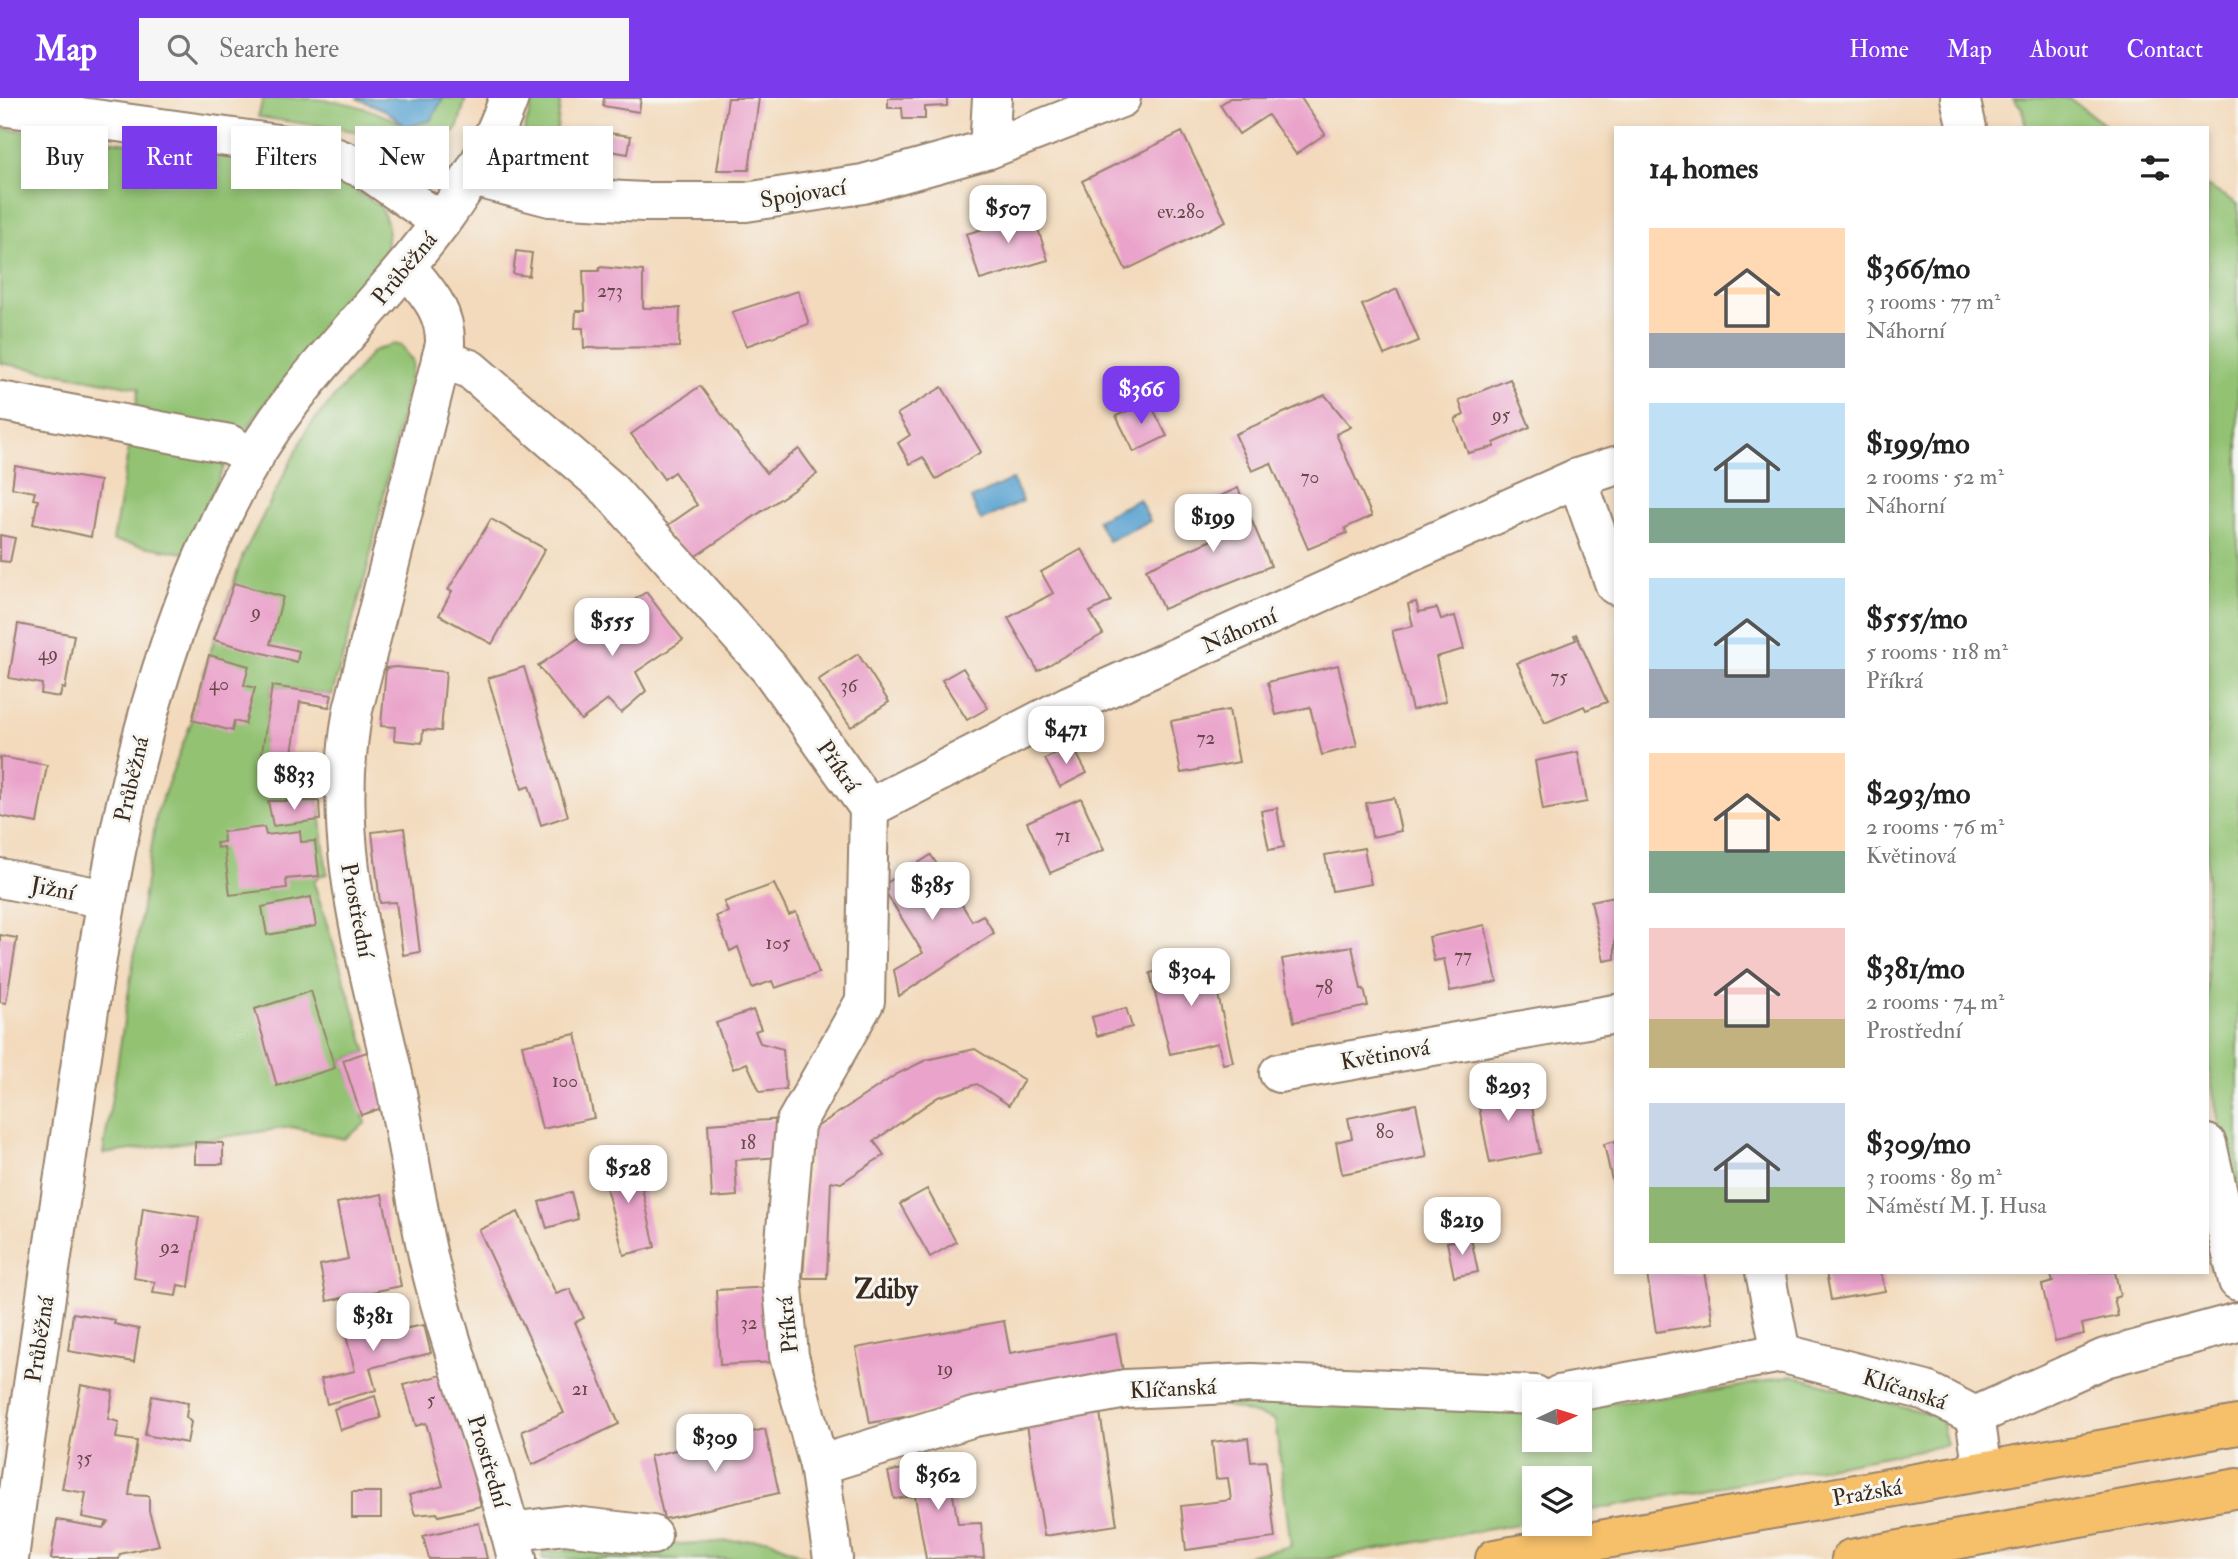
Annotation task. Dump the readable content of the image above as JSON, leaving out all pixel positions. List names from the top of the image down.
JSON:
{
  "streets": {
    "main road": ["Pražská"],
    "street": [
      "Spojovací",
      "Průběžná",
      "Náhorní",
      "Příkrá",
      "Jižní",
      "Prostřední",
      "Květinová",
      "Klíčanská"
    ]
  },
  "crossings": [
    ["Průběžná", "Jižní"],
    ["Průběžná", "Prostřední"],
    ["Náhorní", "Příkrá"],
    ["Příkrá", "Prostřední"],
    ["Příkrá", "Klíčanská"]
  ],
  "districts": ["Zdiby"],
  "house_numbers": [
    "ev.280",
    "273",
    "95",
    "70",
    "9",
    "49",
    "75",
    "40",
    "36",
    "72",
    "71",
    "105",
    "77",
    "78",
    "100",
    "80",
    "18",
    "92",
    "32",
    "19",
    "21",
    "5",
    "35"
  ],
  "north": "right",
  "page": {
    "header": "Map",
    "search": "Search here",
    "nav": [
      "Home",
      "Map",
      "About",
      "Contact"
    ],
    "chip": [
      "Buy",
      "Rent",
      "Filters",
      "New",
      "Apartment"
    ],
    "heading": "14 homes",
    "price": [
      "$507",
      "$366",
      "$199",
      "$555",
      "$471",
      "$833",
      "$385",
      "$304",
      "$293",
      "$528",
      "$219",
      "$381",
      "$309",
      "$362"
    ],
    "list": [
      {
        "name": "$366/mo",
        "note": "3 rooms · 77 m² · Náhorní"
      },
      {
        "name": "$199/mo",
        "note": "2 rooms · 52 m² · Náhorní"
      },
      {
        "name": "$555/mo",
        "note": "5 rooms · 118 m² · Příkrá"
      },
      {
        "name": "$293/mo",
        "note": "2 rooms · 76 m² · Květinová"
      },
      {
        "name": "$381/mo",
        "note": "2 rooms · 74 m² · Prostřední"
      },
      {
        "name": "$309/mo",
        "note": "3 rooms · 89 m² · Náměstí M. J. Husa"
      }
    ]
  }
}
